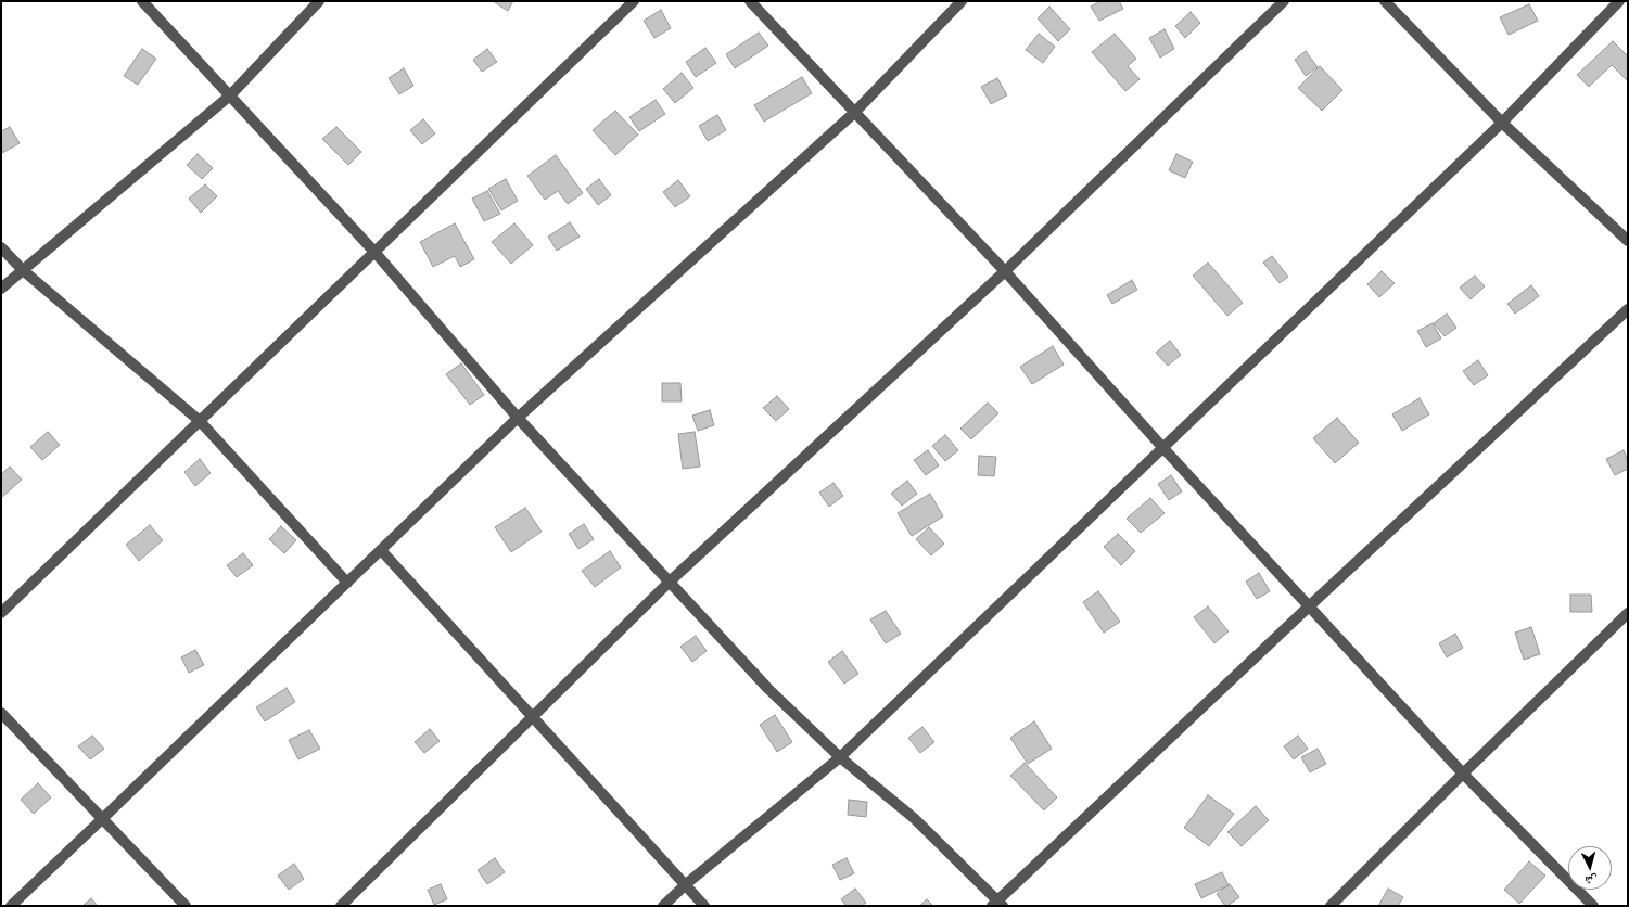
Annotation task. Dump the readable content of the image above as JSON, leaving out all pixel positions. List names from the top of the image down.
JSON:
{
  "north": "bottom"
}
